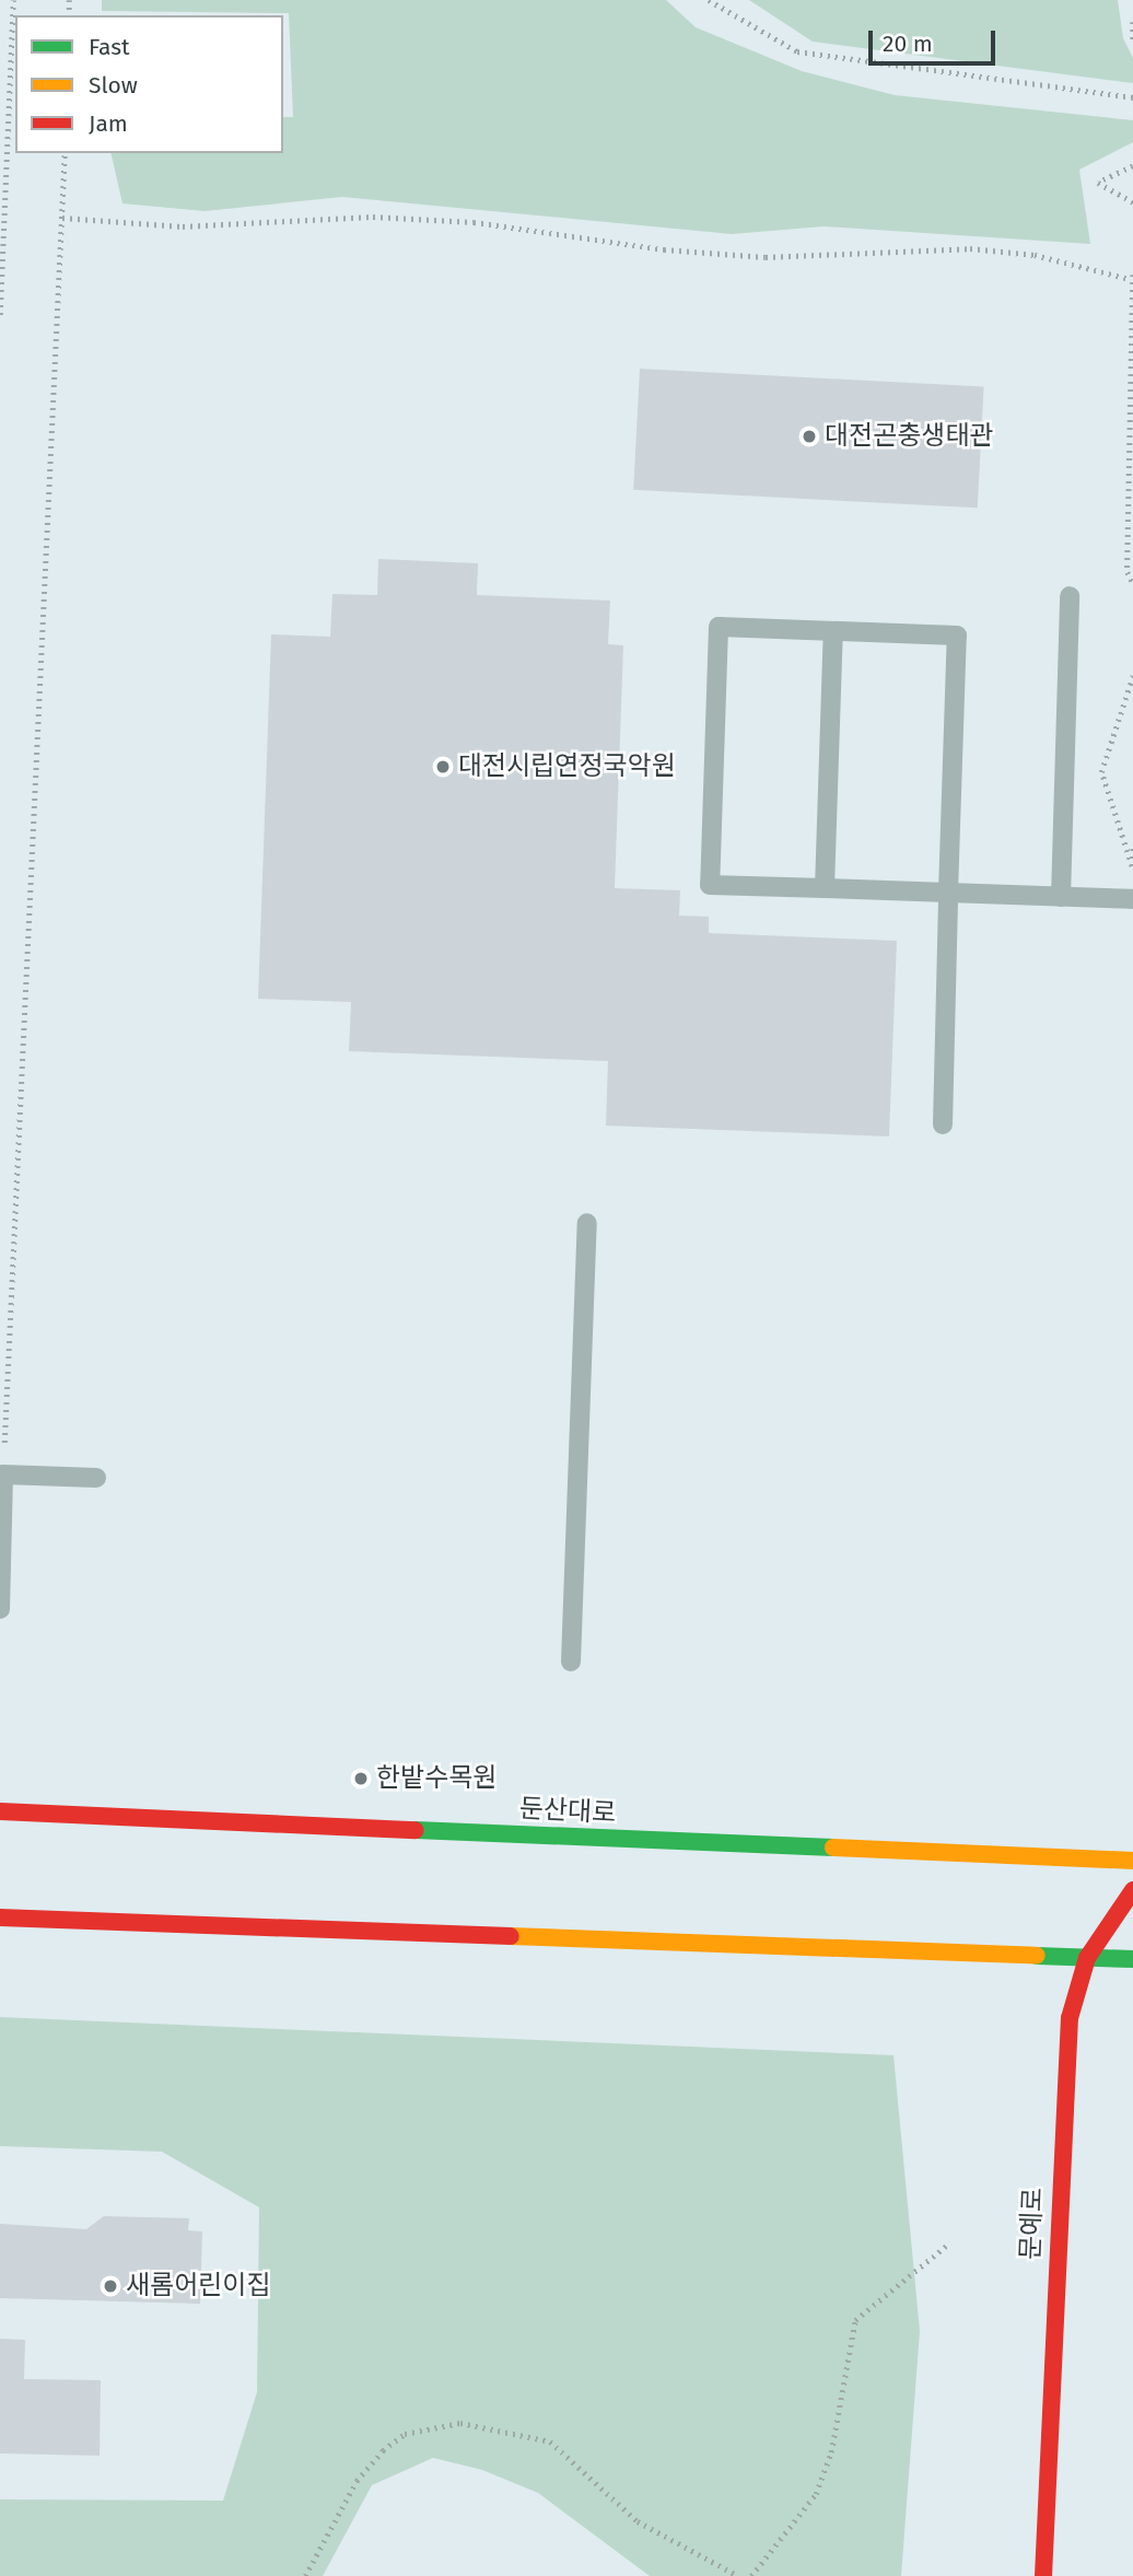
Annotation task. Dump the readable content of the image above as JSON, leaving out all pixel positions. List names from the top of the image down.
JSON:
{
  "streets": {
    "main road": ["둔산대로", "문예로"]
  },
  "places": [
    "대전곤충생태관",
    "대전시립연정국악원",
    "한밭수목원",
    "새롬어린이집"
  ],
  "legend": ["Fast", "Slow", "Jam"],
  "scale_bar": "20 m"
}
